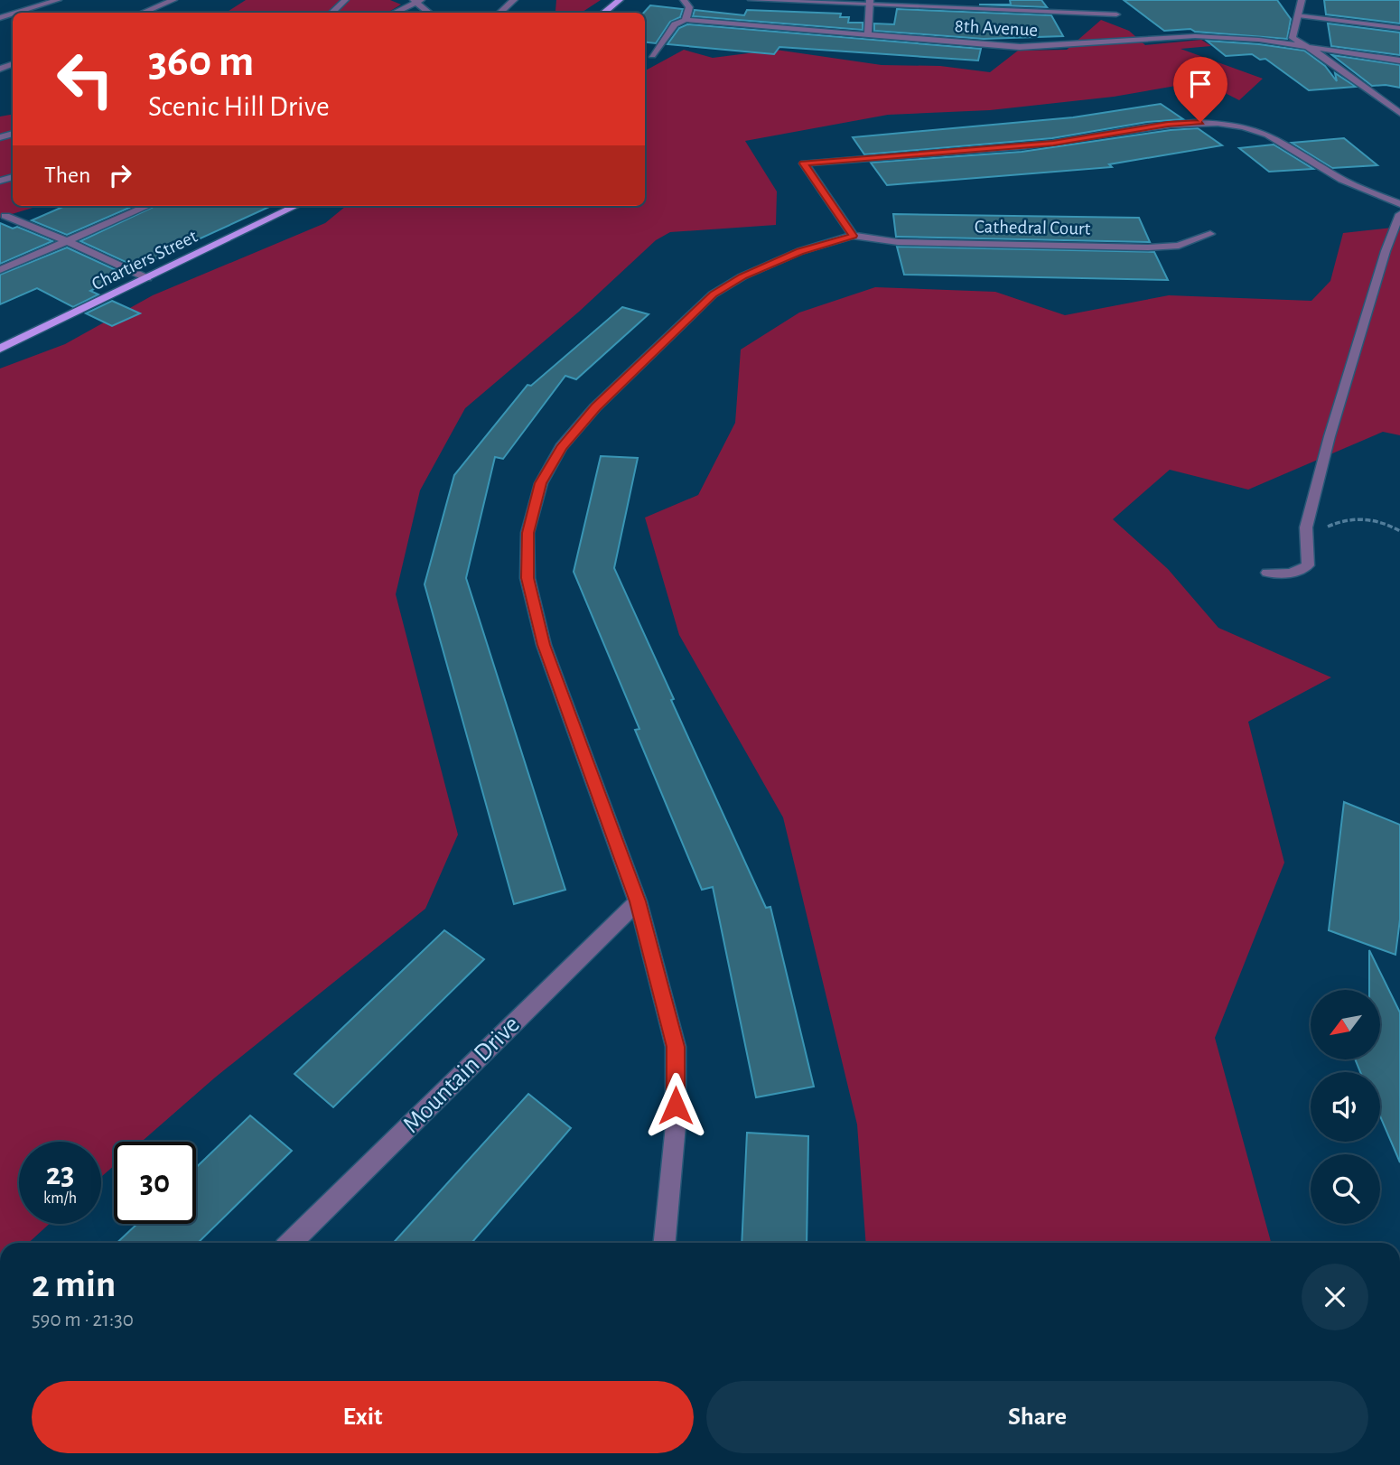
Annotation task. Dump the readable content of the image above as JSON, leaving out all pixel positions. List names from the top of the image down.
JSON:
{
  "streets": {
    "main road": ["Chartiers Street"],
    "street": ["8th Avenue", "Cathedral Court", "Mountain Drive"]
  },
  "north": "bottom left",
  "page": {
    "turn": ["360 m", "Scenic Hill Drive"],
    "then": "Then",
    "speed": "23 km/h",
    "limit": "30",
    "heading": ["2 min", "590 m · 21:30"],
    "buttons": ["Exit", "Share"]
  }
}
